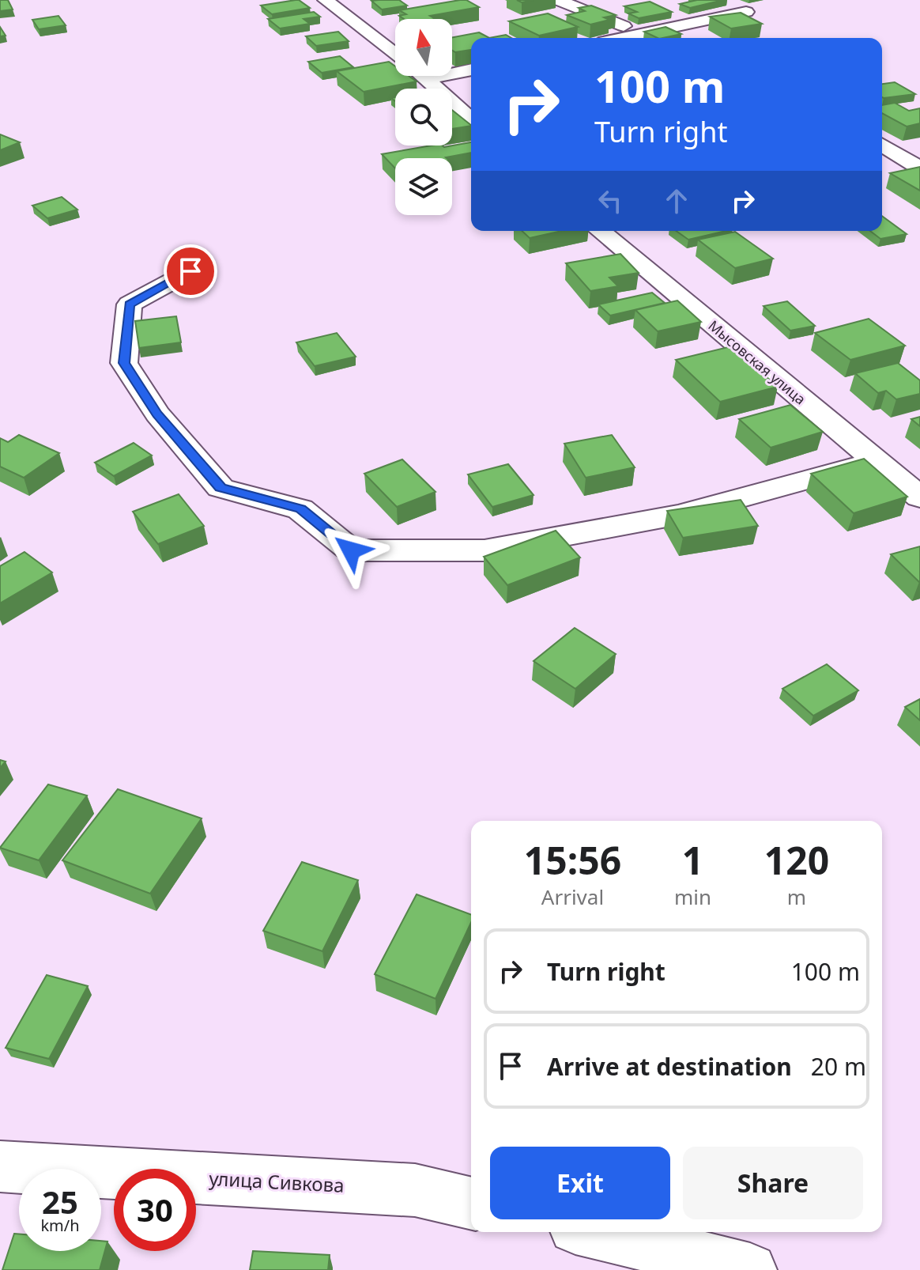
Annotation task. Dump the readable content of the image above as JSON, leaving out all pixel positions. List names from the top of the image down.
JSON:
{
  "streets": {
    "street": ["Мысовская улица", "улица Сивкова"]
  },
  "north": "top",
  "page": {
    "turn": ["100 m", "Turn right"],
    "eta": [
      "15:56",
      "Arrival",
      "1",
      "min",
      "120",
      "m"
    ],
    "list": [
      {
        "name": "Turn right",
        "value": "100 m"
      },
      {
        "name": "Arrive at destination",
        "value": "20 m"
      }
    ],
    "buttons": ["Exit", "Share"],
    "speed": "25 km/h",
    "limit": "30"
  }
}
